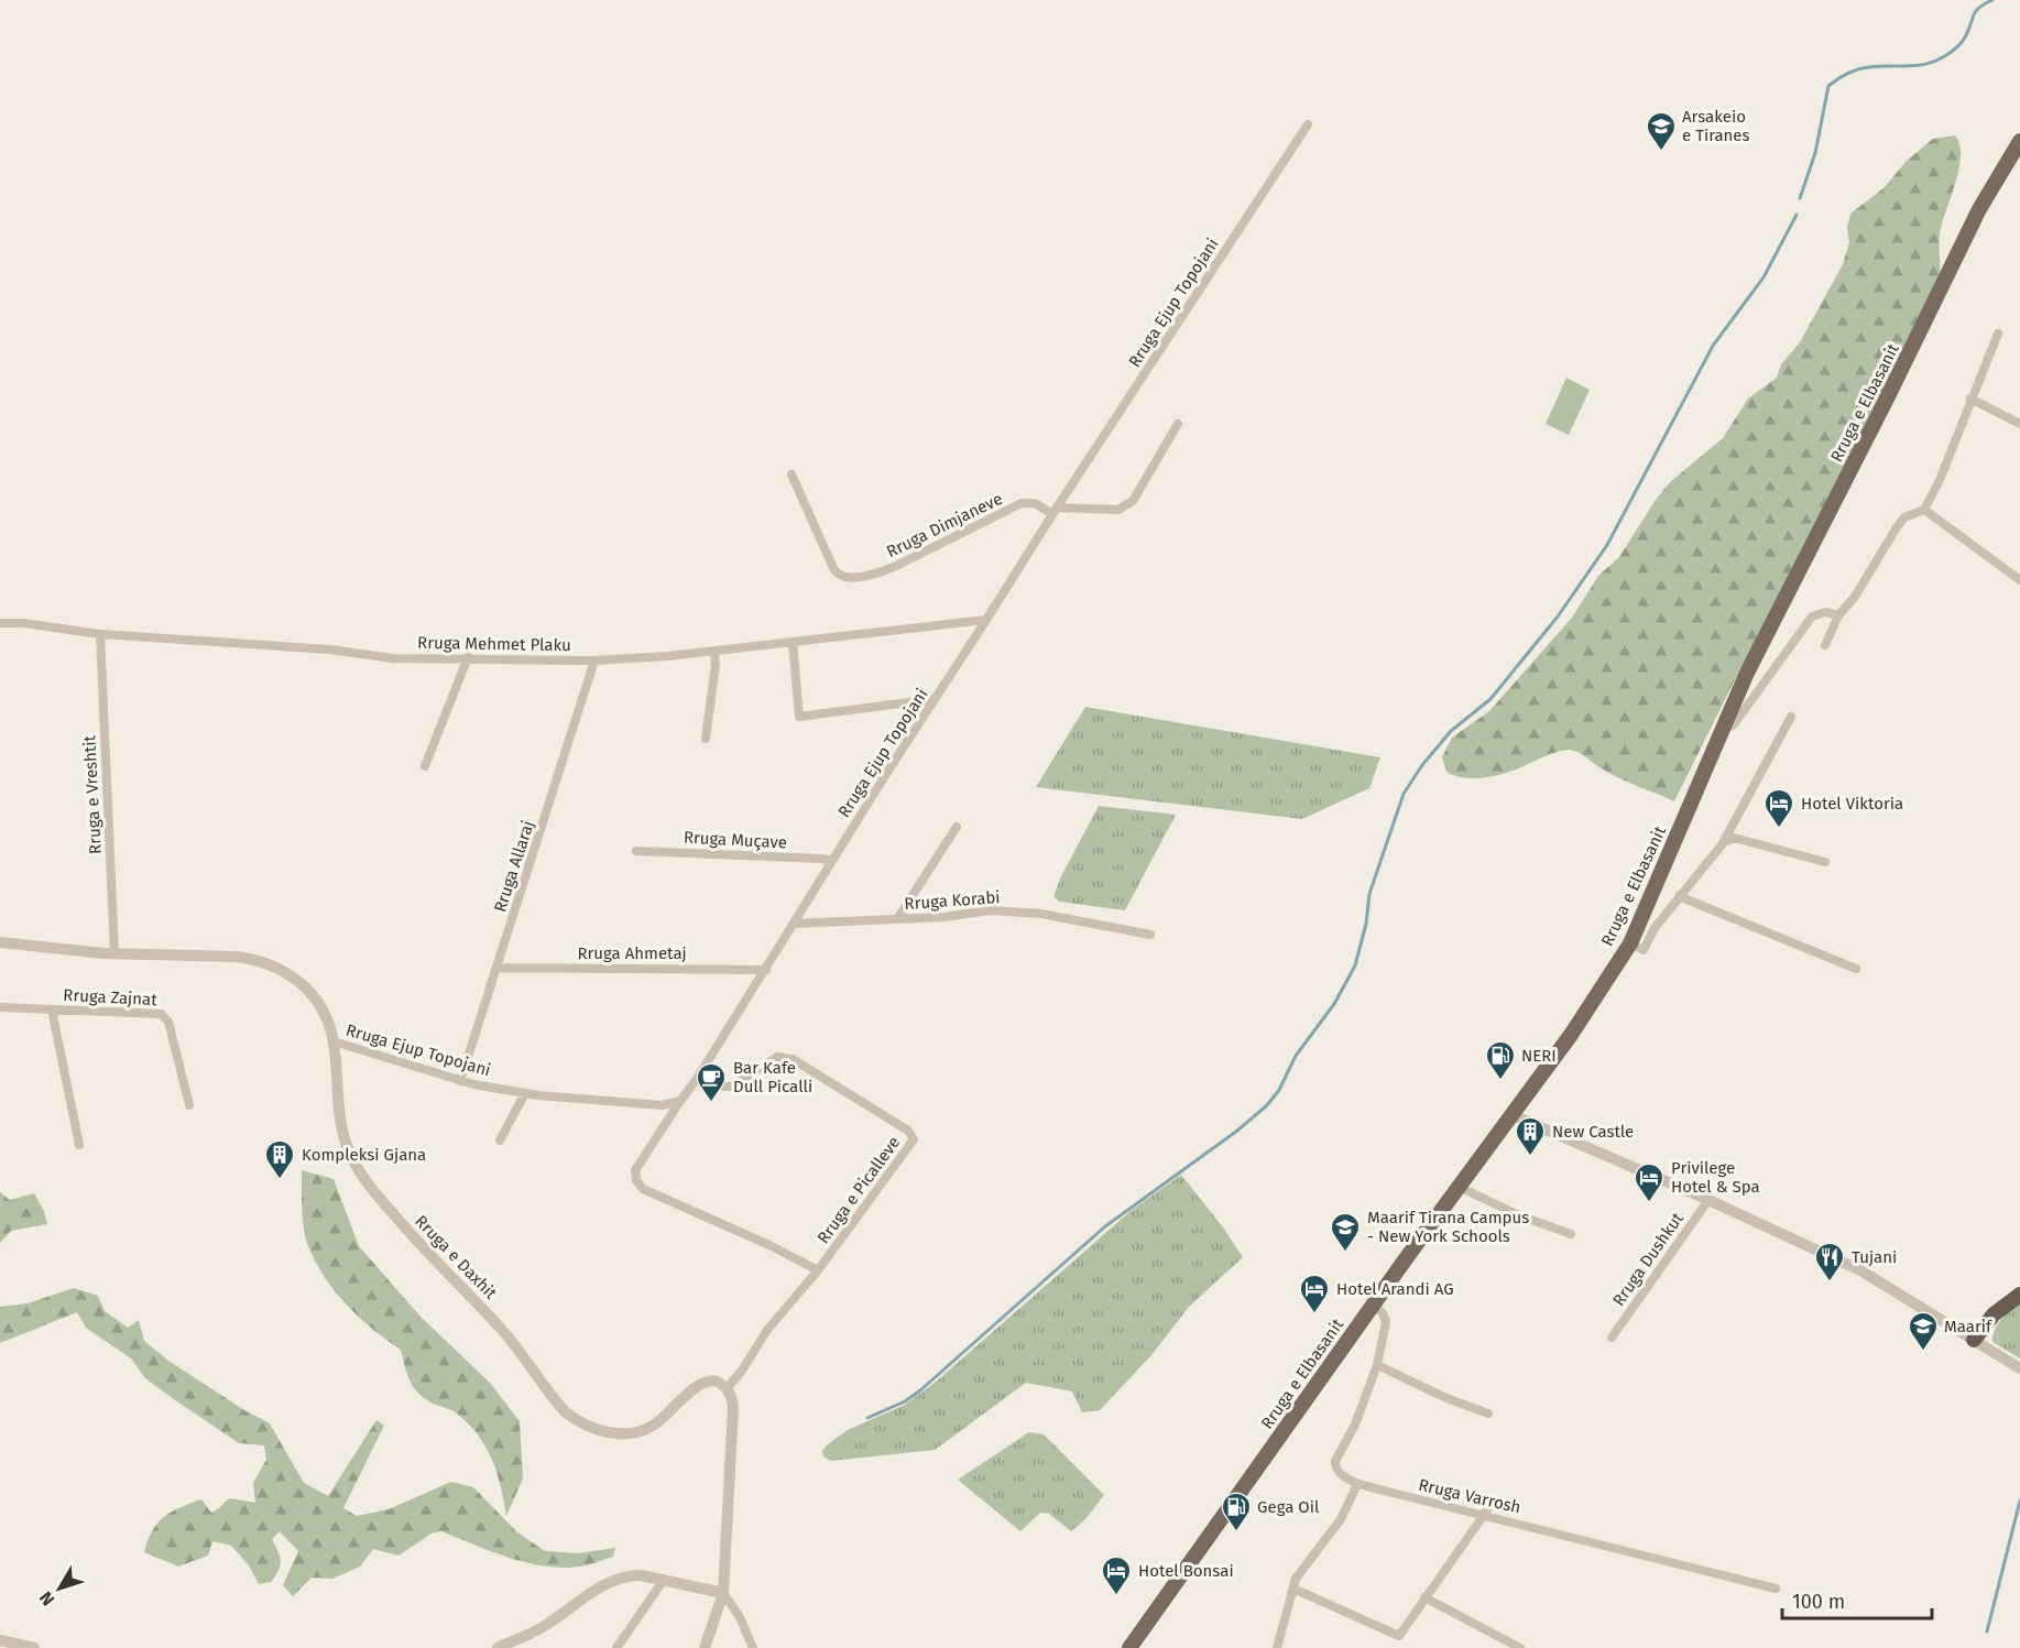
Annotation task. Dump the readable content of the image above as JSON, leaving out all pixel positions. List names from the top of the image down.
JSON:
{
  "streets": {
    "main road": ["Rruga e Elbasanit"],
    "street": [
      "Rruga Ejup Topojani",
      "Rruga Dimjaneve",
      "Rruga Mehmet Plaku",
      "Rruga e Vreshtit",
      "Rruga Muçave",
      "Rruga Allaraj",
      "Rruga Korabi",
      "Rruga Ahmetaj",
      "Rruga Zajnat",
      "Rruga e Picalleve",
      "Rruga e Daxhit",
      "Rruga Dushkut",
      "Rruga Varrosh"
    ]
  },
  "crossings": [
    ["Rruga Ejup Topojani", "Rruga Dimjaneve"],
    ["Rruga Ejup Topojani", "Rruga Mehmet Plaku"],
    ["Rruga Ejup Topojani", "Rruga Muçave"],
    ["Rruga Ejup Topojani", "Rruga Allaraj"],
    ["Rruga Ejup Topojani", "Rruga Korabi"],
    ["Rruga Ejup Topojani", "Rruga Ahmetaj"],
    ["Rruga Ejup Topojani", "Rruga e Picalleve"],
    ["Rruga Ejup Topojani", "Rruga e Daxhit"],
    ["Rruga e Elbasanit", "Rruga Varrosh"],
    ["Rruga Mehmet Plaku", "Rruga e Vreshtit"],
    ["Rruga Mehmet Plaku", "Rruga Allaraj"],
    ["Rruga e Vreshtit", "Rruga e Daxhit"],
    ["Rruga Allaraj", "Rruga Ahmetaj"],
    ["Rruga e Picalleve", "Rruga e Daxhit"]
  ],
  "places": {
    "school or university": ["Arsakeio e Tiranes", "Maarif Tirana Campus - New York Schools", "Maarif"],
    "hotel": [
      "Hotel Viktoria",
      "Privilege Hotel & Spa",
      "Hotel Arandi AG",
      "Hotel Bonsai"
    ],
    "fuel station": ["NERI", "Gega Oil"],
    "cafe": ["Bar Kafe Dull Picalli"],
    "building": ["New Castle", "Kompleksi Gjana"],
    "restaurant": ["Tujani"]
  },
  "scale_bar": "100 m",
  "north": "bottom left"
}
